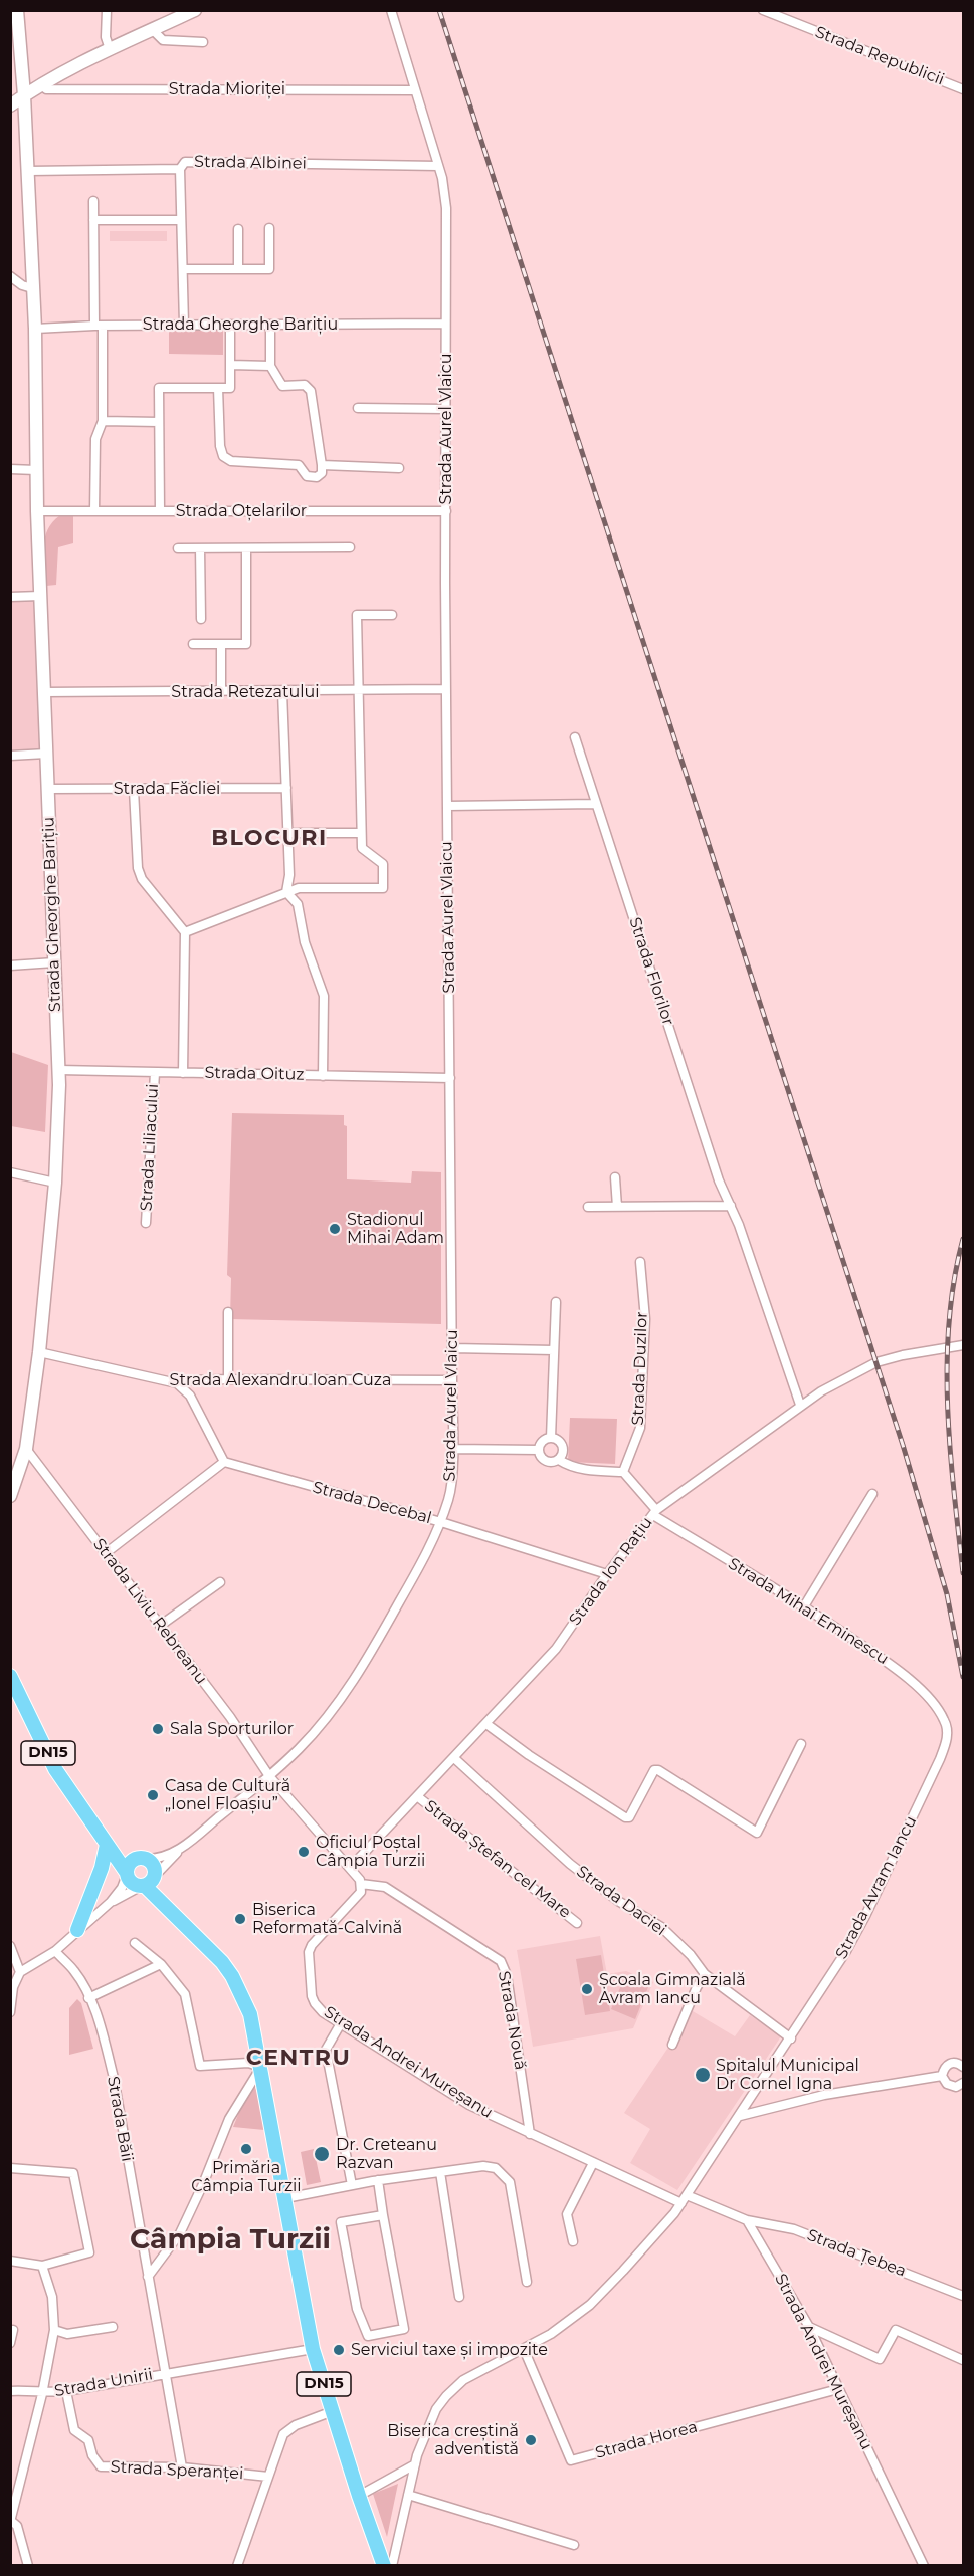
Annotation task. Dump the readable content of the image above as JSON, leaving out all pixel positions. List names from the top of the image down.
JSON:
{
  "streets": {
    "main road": ["DN15"],
    "street": [
      "Strada Republicii",
      "Strada Mioriței",
      "Strada Albinei",
      "Strada Gheorghe Barițiu",
      "Strada Aurel Vlaicu",
      "Strada Oțelarilor",
      "Strada Retezatului",
      "Strada Făcliei",
      "Strada Florilor",
      "Strada Oituz",
      "Strada Liliacului",
      "Strada Duzilor",
      "Strada Alexandru Ioan Cuza",
      "Strada Decebal",
      "Strada Ion Rațiu",
      "Strada Liviu Rebreanu",
      "Strada Mihai Eminescu",
      "Strada Ștefan cel Mare",
      "Strada Avram Iancu",
      "Strada Daciei",
      "Strada Nouă",
      "Strada Andrei Mureșanu",
      "Strada Băii",
      "Strada Țebea",
      "Strada Unirii",
      "Strada Horea",
      "Strada Speranței"
    ]
  },
  "crossings": [
    ["Strada Mioriței", "Strada Aurel Vlaicu"],
    ["Strada Albinei", "Strada Gheorghe Barițiu"],
    ["Strada Albinei", "Strada Aurel Vlaicu"],
    ["Strada Gheorghe Barițiu", "Strada Aurel Vlaicu"],
    ["Strada Gheorghe Barițiu", "Strada Oțelarilor"],
    ["Strada Gheorghe Barițiu", "Strada Retezatului"],
    ["Strada Gheorghe Barițiu", "Strada Făcliei"],
    ["Strada Gheorghe Barițiu", "Strada Oituz"],
    ["Strada Gheorghe Barițiu", "Strada Alexandru Ioan Cuza"],
    ["Strada Gheorghe Barițiu", "Strada Liviu Rebreanu"],
    ["Strada Aurel Vlaicu", "Strada Oțelarilor"],
    ["Strada Aurel Vlaicu", "Strada Retezatului"],
    ["Strada Aurel Vlaicu", "Strada Oituz"],
    ["Strada Aurel Vlaicu", "Strada Alexandru Ioan Cuza"],
    ["Strada Aurel Vlaicu", "Strada Decebal"],
    ["Strada Aurel Vlaicu", "Strada Liviu Rebreanu"],
    ["Strada Florilor", "Strada Ion Rațiu"],
    ["Strada Oituz", "Strada Liliacului"],
    ["Strada Duzilor", "Strada Mihai Eminescu"],
    ["Strada Decebal", "Strada Ion Rațiu"],
    ["Strada Ion Rațiu", "Strada Liviu Rebreanu"],
    ["Strada Ion Rațiu", "Strada Mihai Eminescu"],
    ["Strada Ion Rațiu", "Strada Ștefan cel Mare"],
    ["Strada Ion Rațiu", "Strada Daciei"],
    ["Strada Mihai Eminescu", "Strada Avram Iancu"],
    ["Strada Avram Iancu", "Strada Daciei"],
    ["Strada Avram Iancu", "Strada Andrei Mureșanu"],
    ["Strada Avram Iancu", "Strada Horea"],
    ["Strada Nouă", "Strada Andrei Mureșanu"],
    ["Strada Andrei Mureșanu", "Strada Țebea"],
    ["Strada Andrei Mureșanu", "Strada Horea"],
    ["Strada Băii", "Strada Unirii"],
    ["Strada Băii", "Strada Speranței"],
    ["Strada Unirii", "Strada Speranței"]
  ],
  "districts": ["BLOCURI", "CENTRU", "Câmpia Turzii"],
  "places": [
    "Stadionul Mihai Adam",
    "Sala Sporturilor",
    "Casa de Cultură „Ionel Floașiu”",
    "Oficiul Poștal Câmpia Turzii",
    "Biserica Reformată-Calvină",
    "Școala Gimnazială Avram Iancu",
    "Spitalul Municipal Dr Cornel Igna",
    "Primăria Câmpia Turzii",
    "Dr. Creteanu Razvan",
    "Serviciul taxe și impozite",
    "Biserica creștină adventistă"
  ]
}
